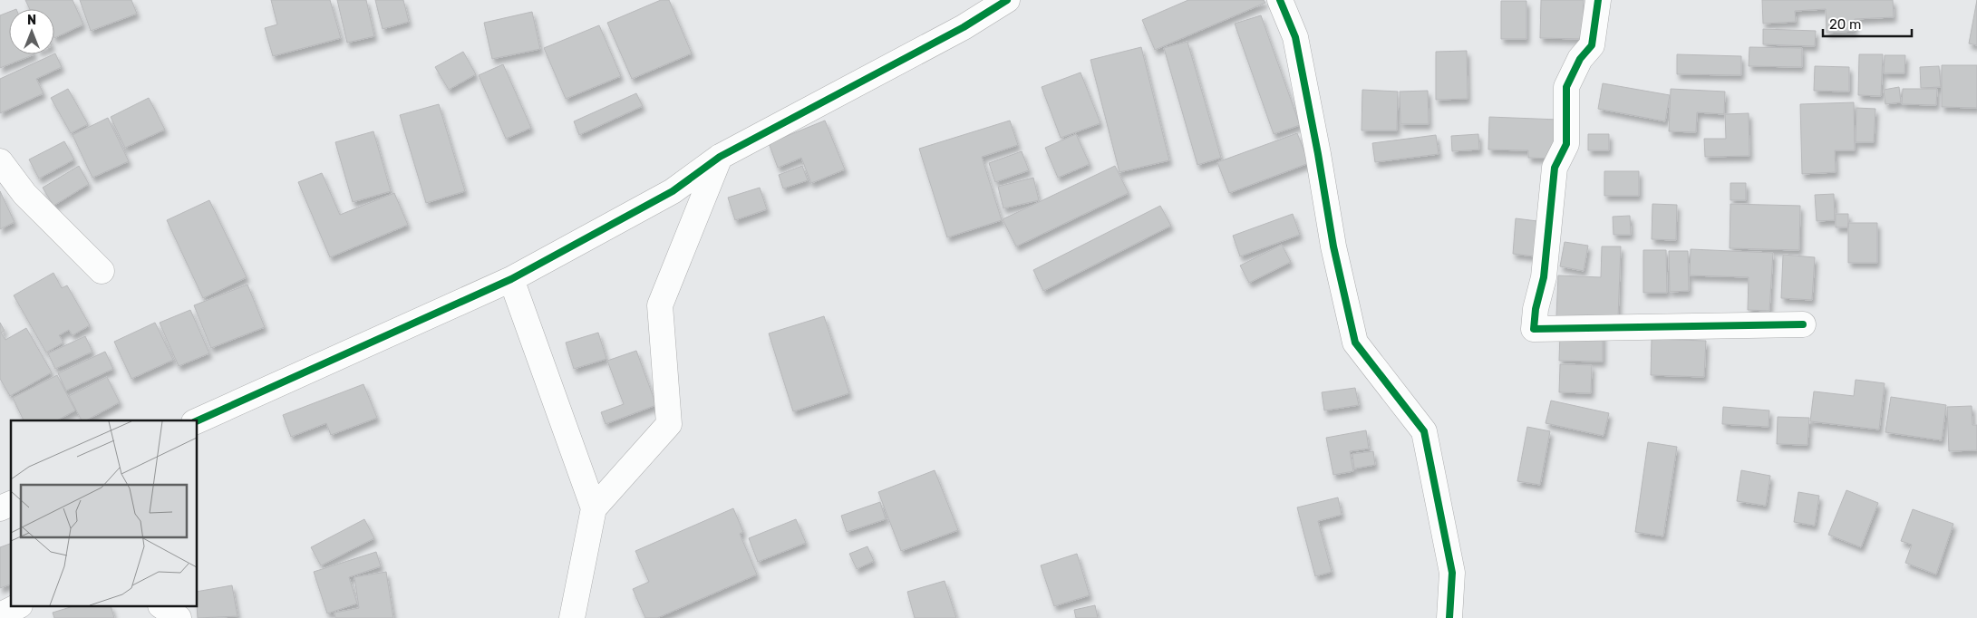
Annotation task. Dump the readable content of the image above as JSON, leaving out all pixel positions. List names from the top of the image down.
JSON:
{
  "scale_bar": "20 m",
  "north": "top"
}
